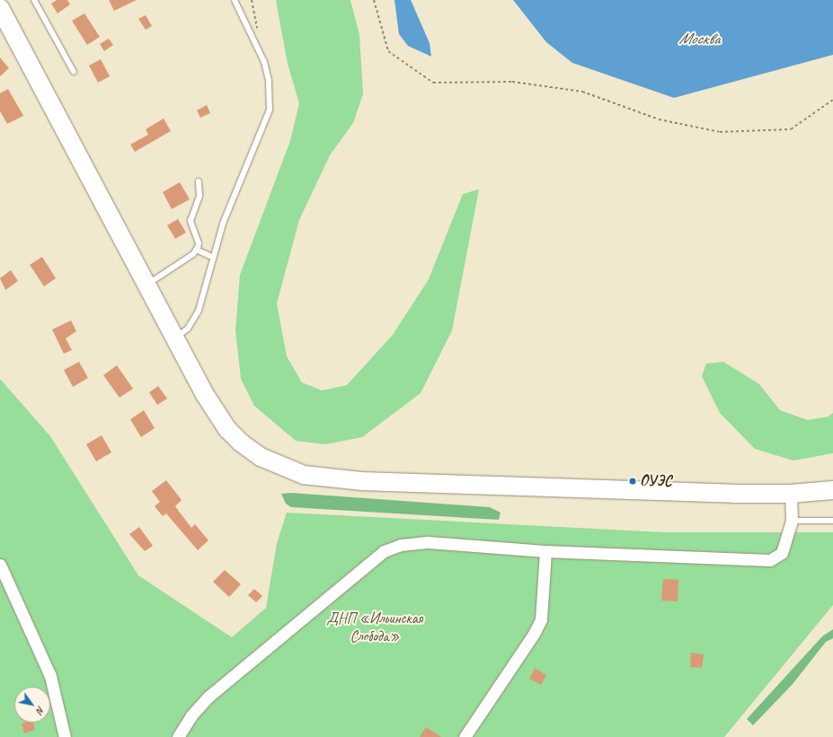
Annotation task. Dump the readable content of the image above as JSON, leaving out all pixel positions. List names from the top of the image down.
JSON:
{
  "water": ["Москва"],
  "parks": ["ДНП «Ильинская Слобода»"],
  "places": ["ОУЭС"],
  "north": "bottom right"
}
